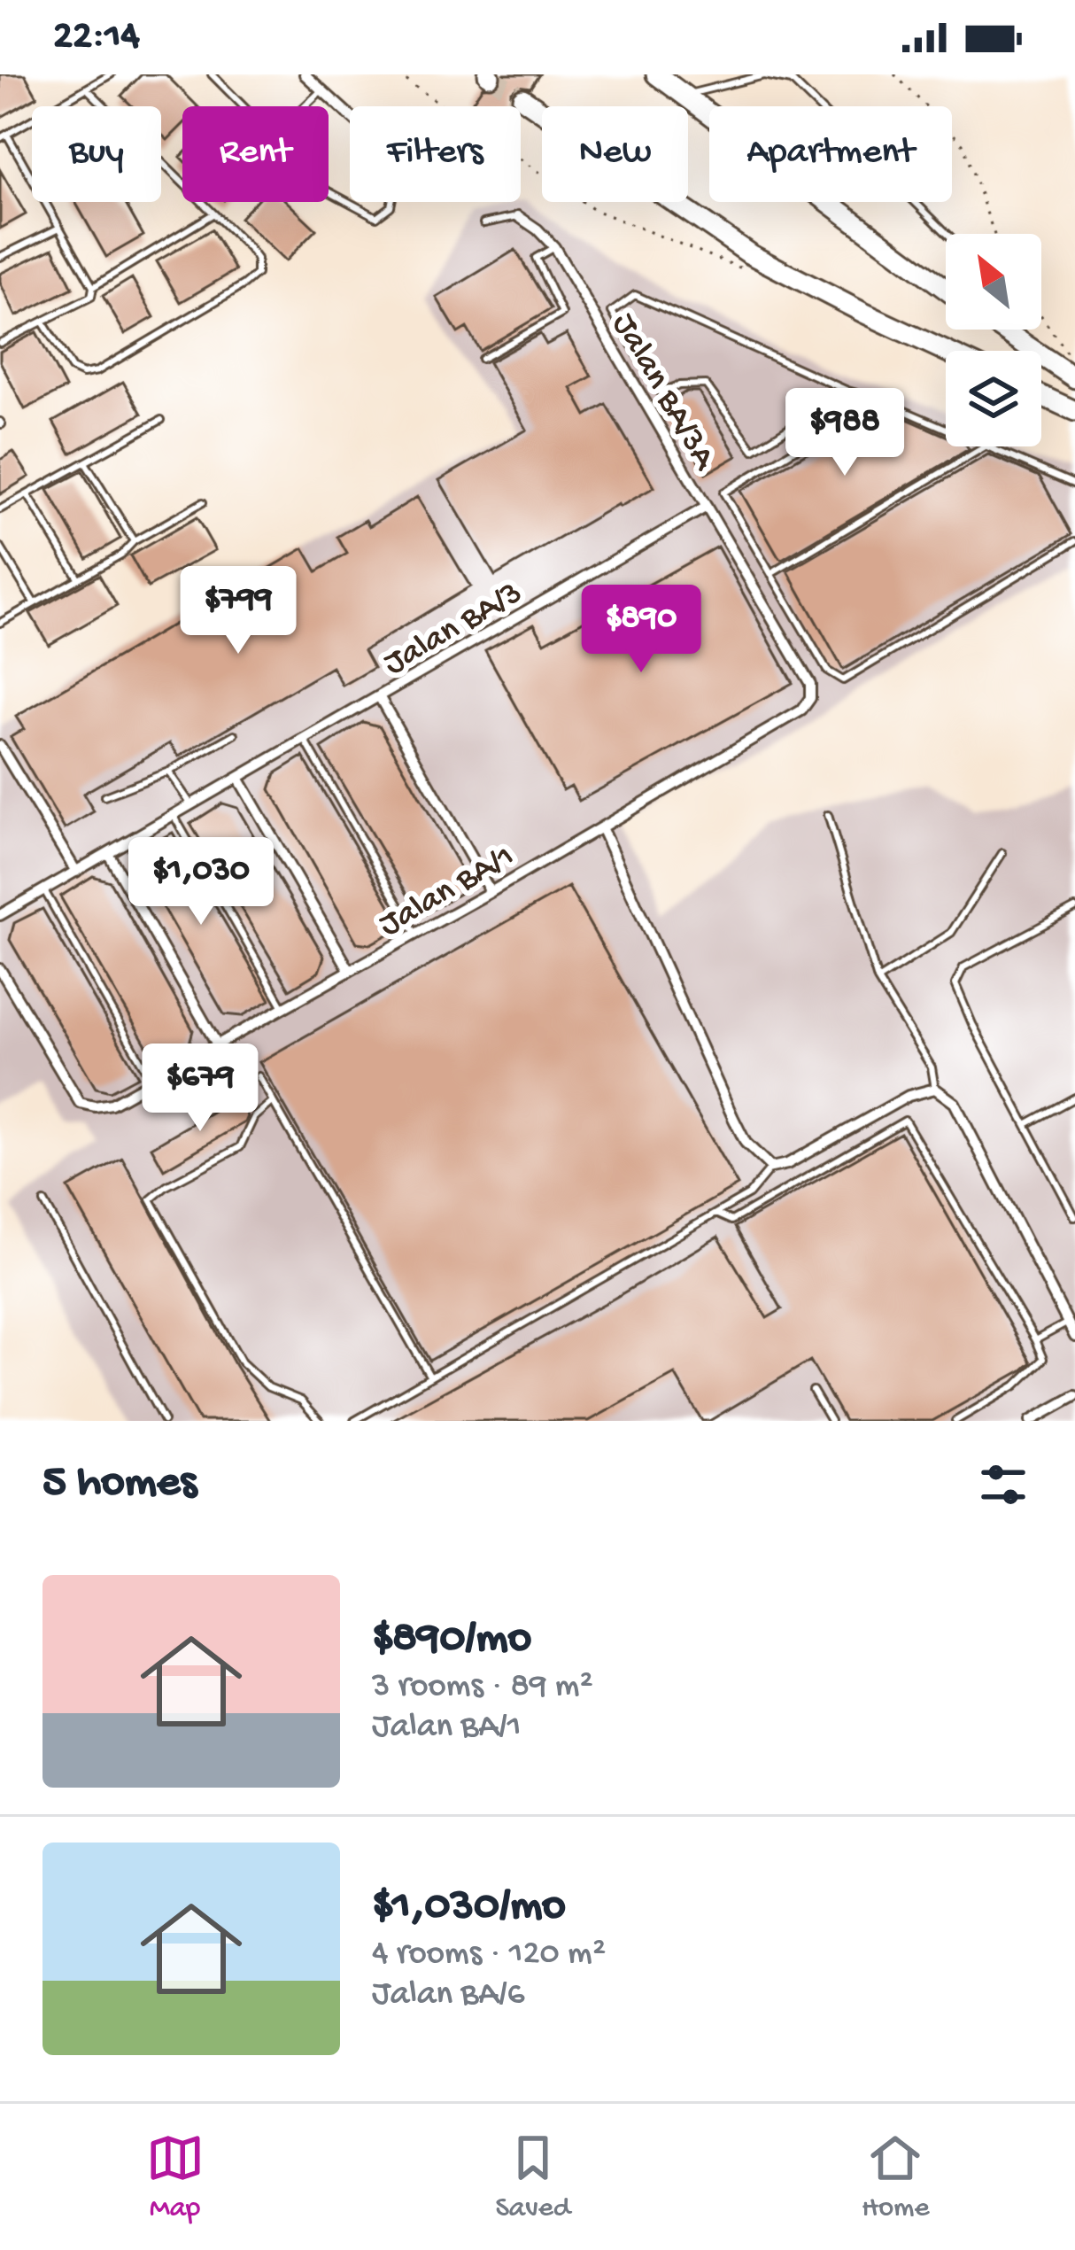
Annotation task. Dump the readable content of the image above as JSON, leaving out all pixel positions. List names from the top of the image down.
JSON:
{
  "streets": {
    "street": ["Jalan BA/3A", "Jalan BA/3", "Jalan BA/1"]
  },
  "crossings": [
    ["Jalan BA/3A", "Jalan BA/3"],
    ["Jalan BA/3A", "Jalan BA/1"]
  ],
  "north": "top left",
  "page": {
    "status": "22:14",
    "chip": [
      "Buy",
      "Rent",
      "Filters",
      "New",
      "Apartment"
    ],
    "price": [
      "$988",
      "$799",
      "$890",
      "$1,030",
      "$679"
    ],
    "heading": "5 homes",
    "list": [
      {
        "name": "$890/mo",
        "note": "3 rooms · 89 m² · Jalan BA/1"
      },
      {
        "name": "$1,030/mo",
        "note": "4 rooms · 120 m² · Jalan BA/6"
      }
    ],
    "tabs": ["Map", "Saved", "Home"]
  }
}
